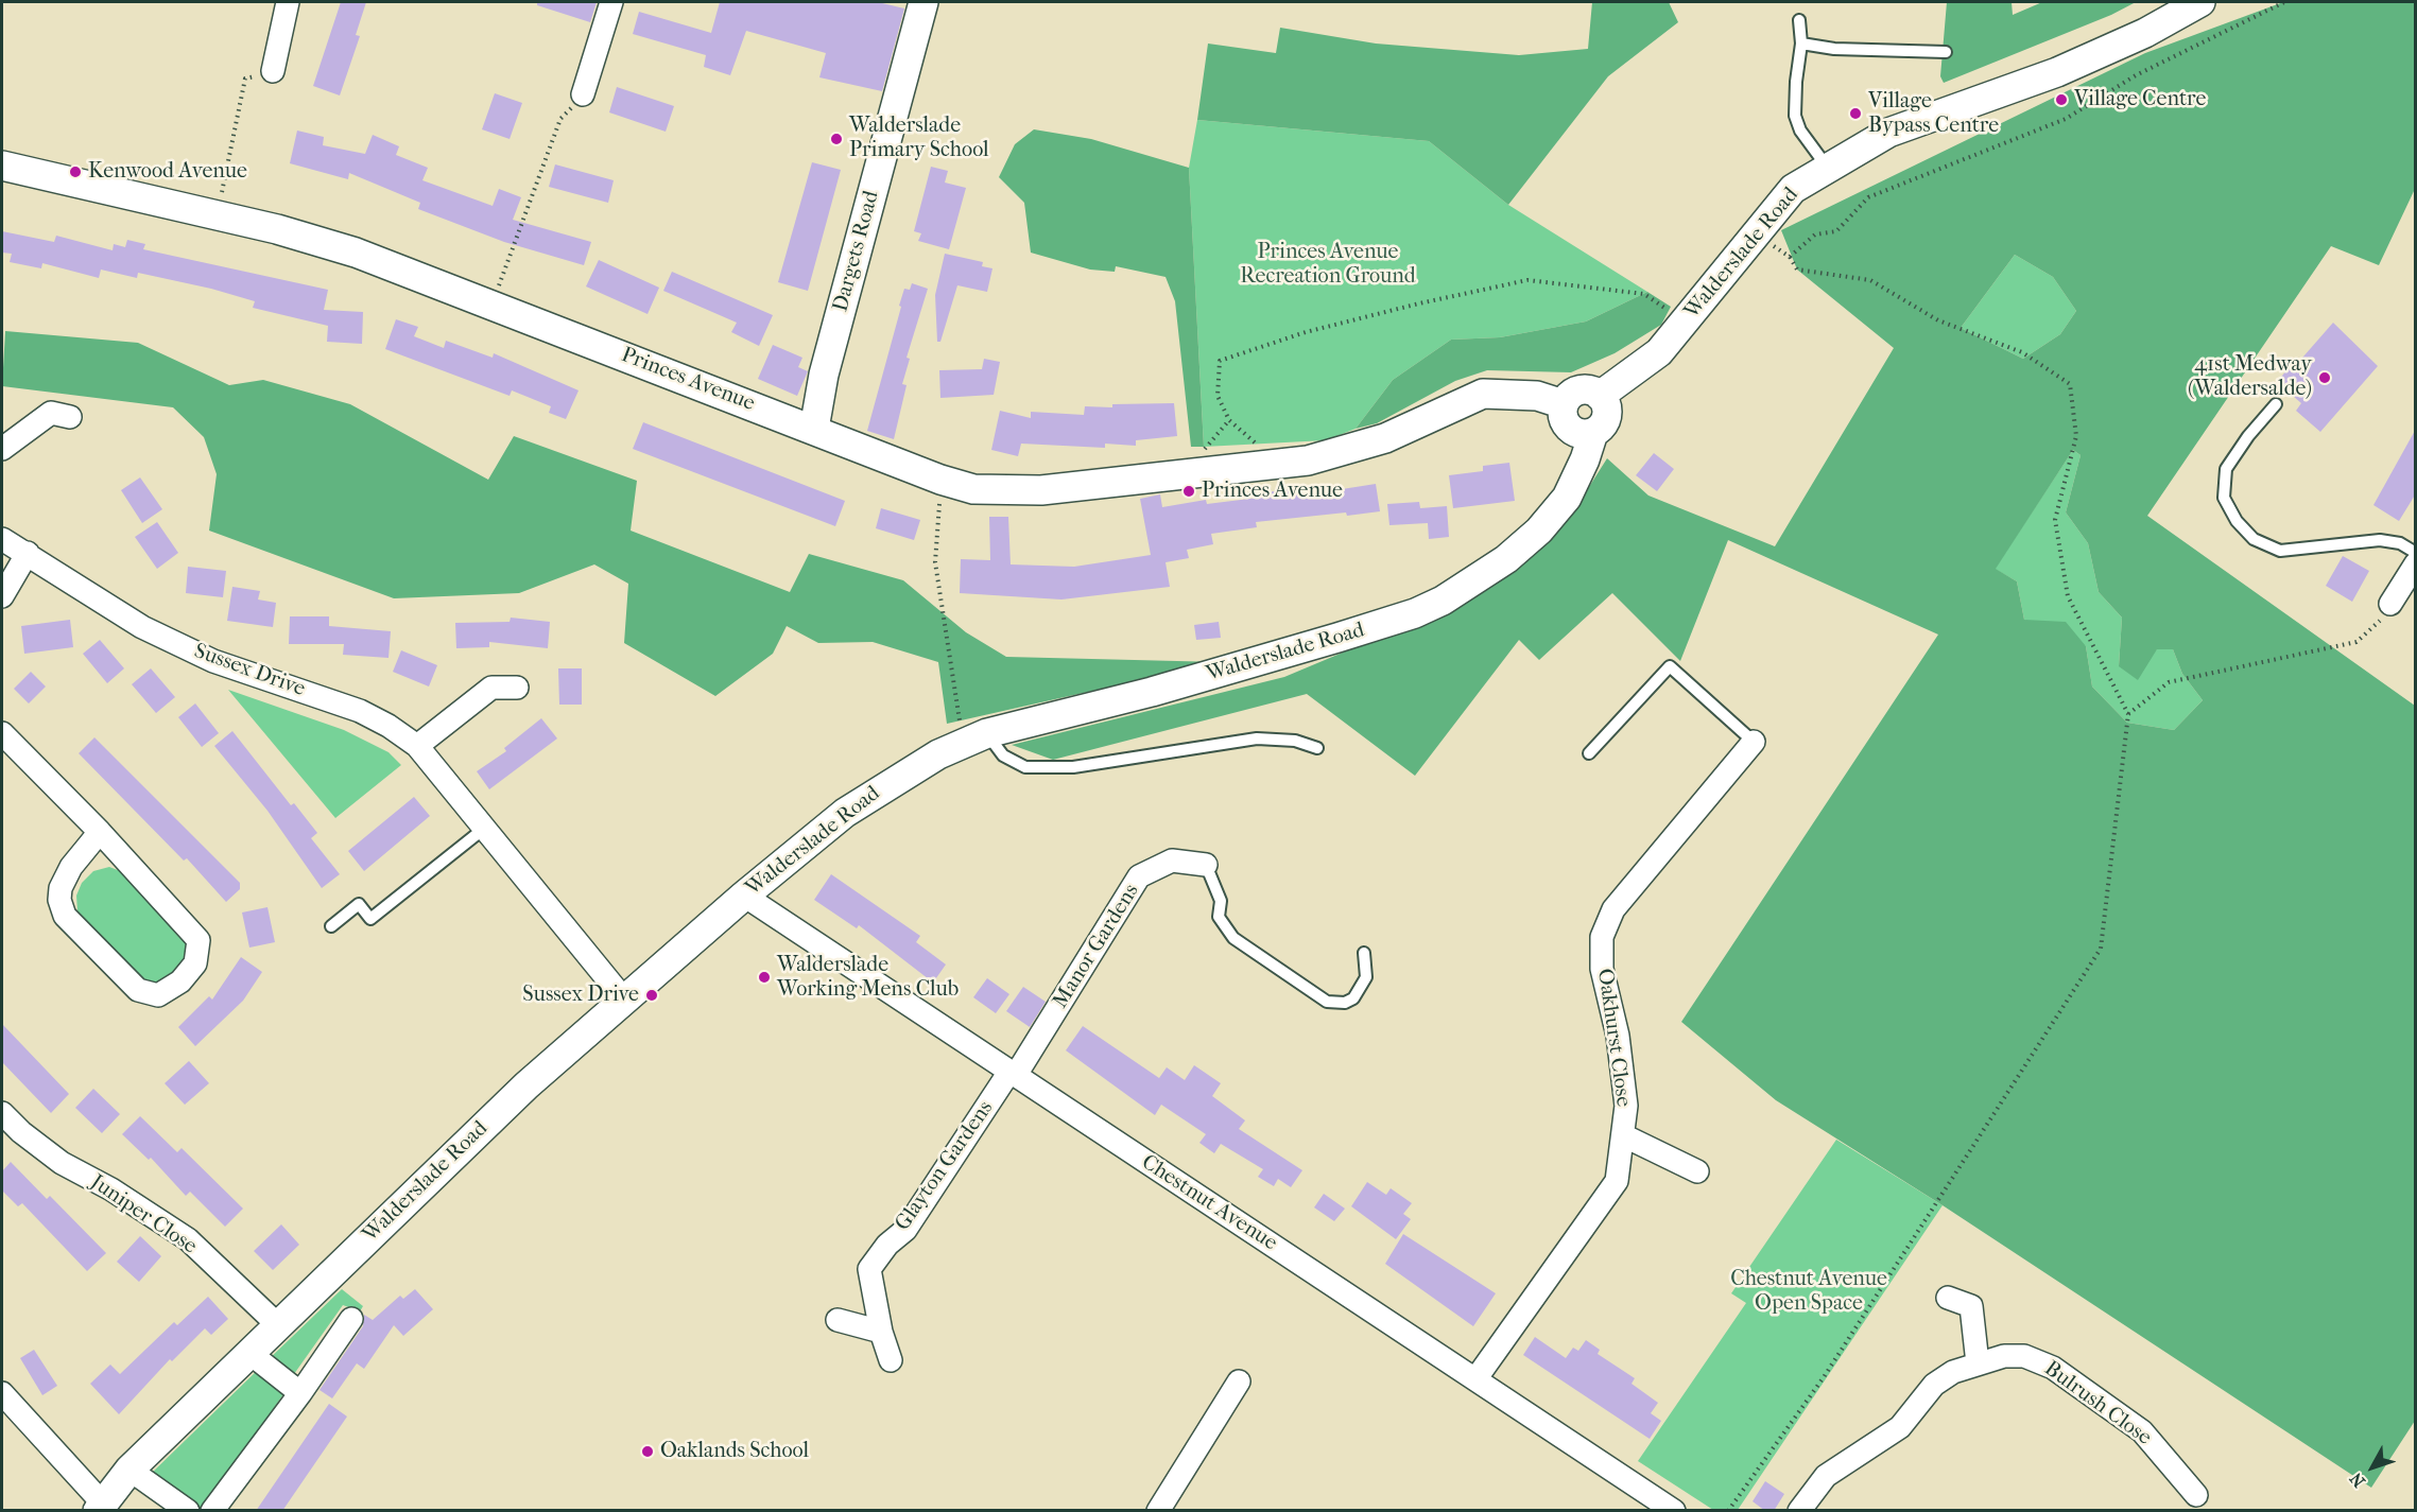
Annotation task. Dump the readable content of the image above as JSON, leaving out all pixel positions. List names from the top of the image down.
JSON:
{
  "streets": {
    "street": [
      "Dargets Road",
      "Walderslade Road",
      "Princes Avenue",
      "Sussex Drive",
      "Manor Gardens",
      "Oakhurst Close",
      "Glayton Gardens",
      "Chestnut Avenue",
      "Juniper Close",
      "Bulrush Close"
    ]
  },
  "crossings": [
    ["Dargets Road", "Princes Avenue"],
    ["Walderslade Road", "Princes Avenue"],
    ["Walderslade Road", "Sussex Drive"],
    ["Walderslade Road", "Chestnut Avenue"],
    ["Walderslade Road", "Juniper Close"],
    ["Manor Gardens", "Glayton Gardens"],
    ["Manor Gardens", "Chestnut Avenue"],
    ["Oakhurst Close", "Chestnut Avenue"],
    ["Glayton Gardens", "Chestnut Avenue"]
  ],
  "parks": ["Princes Avenue Recreation Ground", "Chestnut Avenue Open Space"],
  "places": [
    "Village Centre",
    "Village Bypass Centre",
    "Walderslade Primary School",
    "Kenwood Avenue",
    "41st Medway (Waldersalde)",
    "Princes Avenue",
    "Walderslade Working Mens Club",
    "Sussex Drive",
    "Oaklands School"
  ],
  "north": "bottom left"
}
